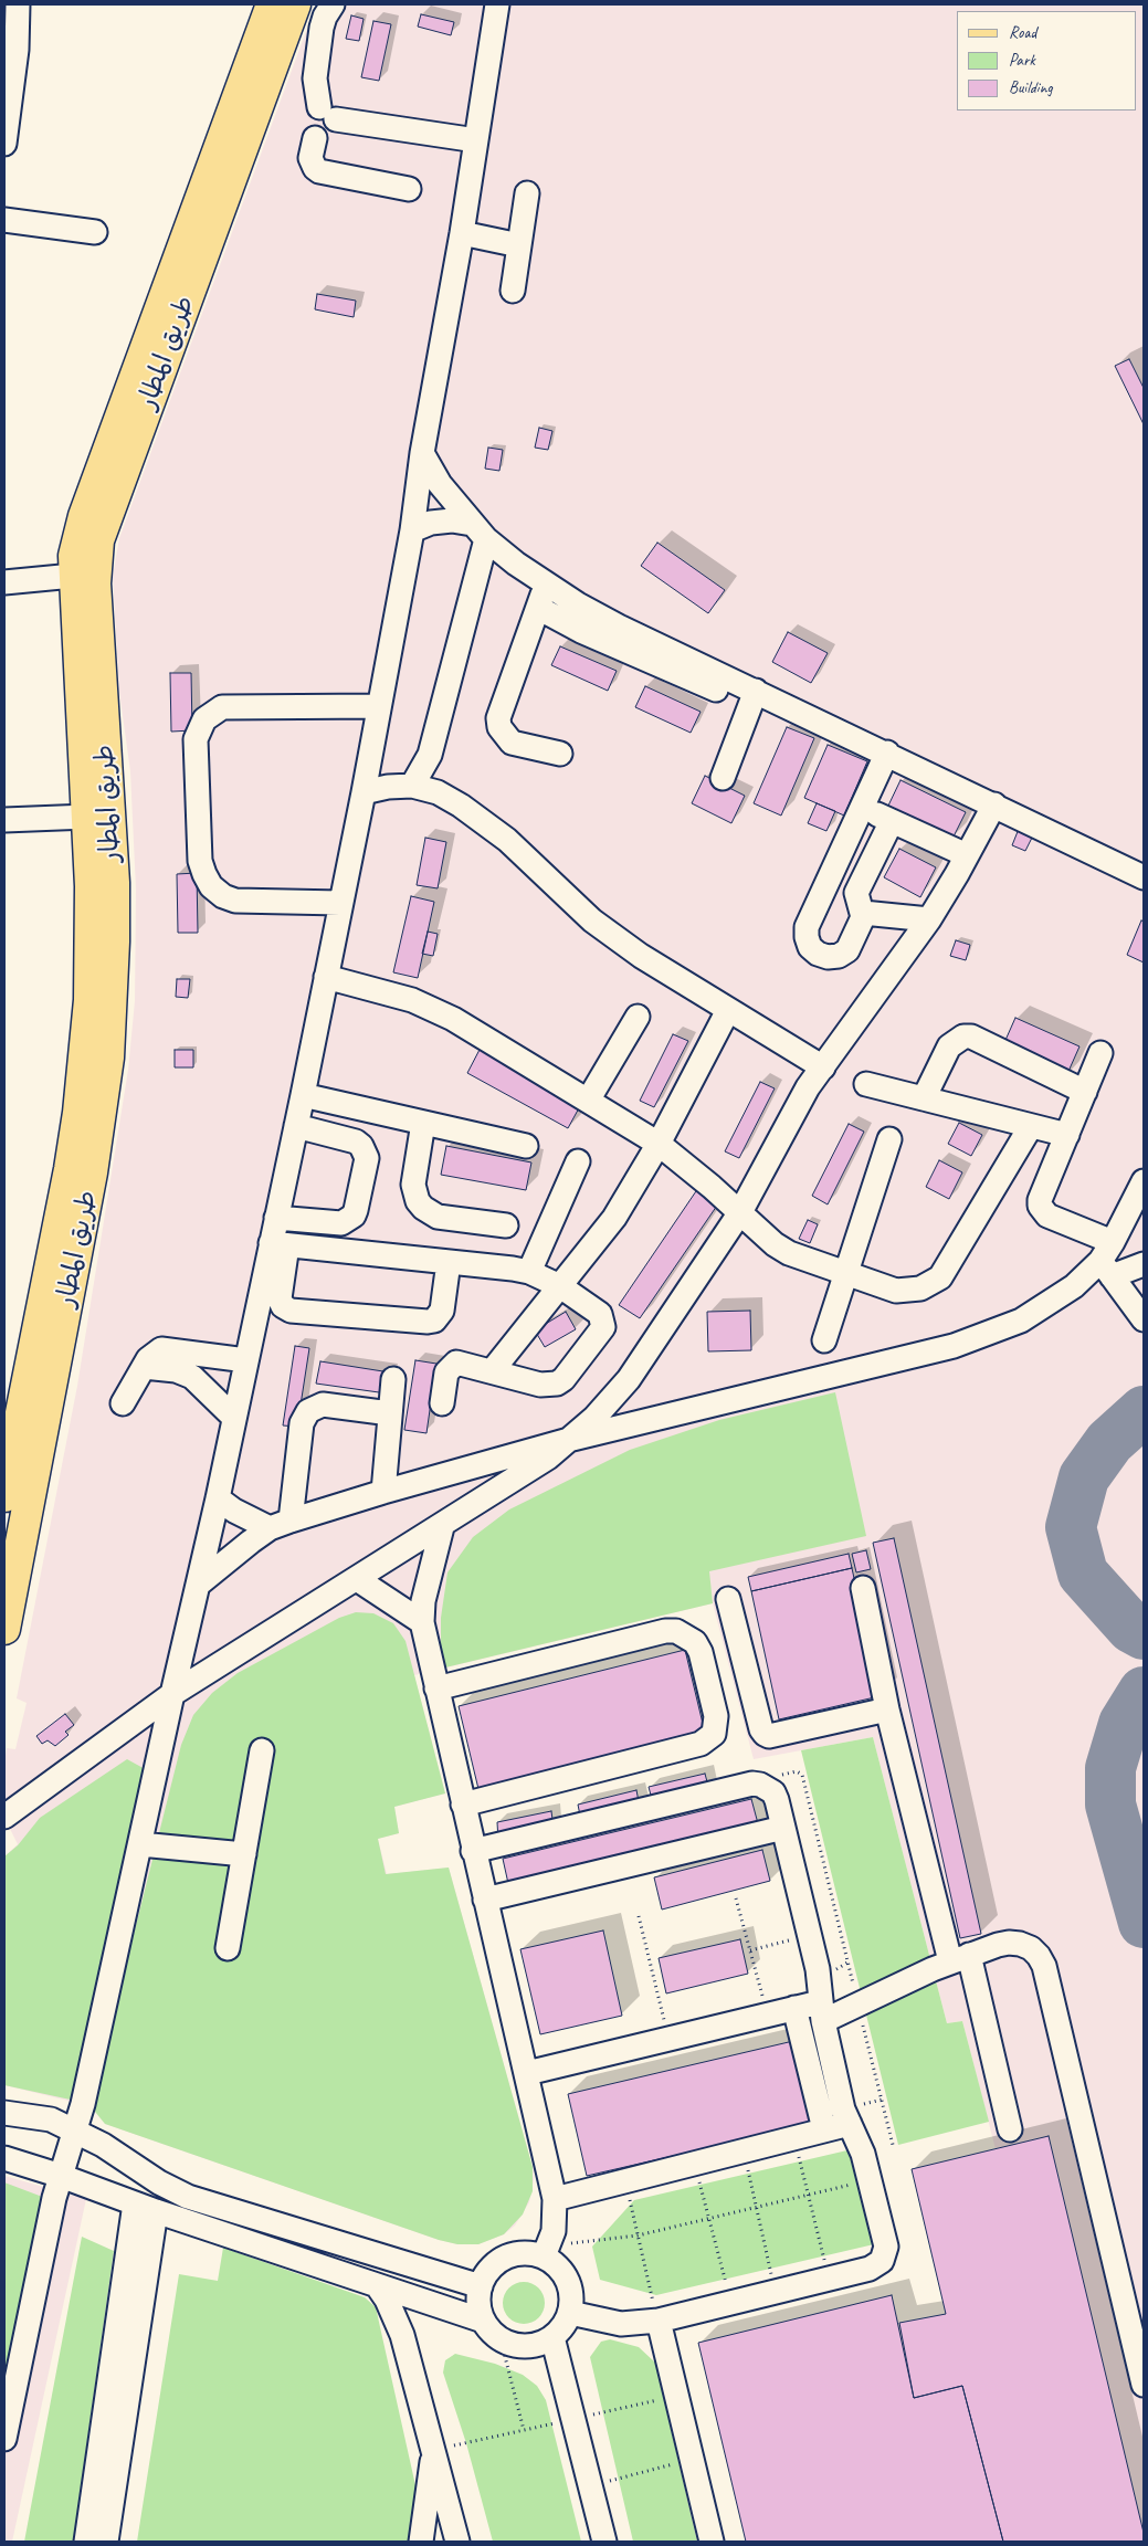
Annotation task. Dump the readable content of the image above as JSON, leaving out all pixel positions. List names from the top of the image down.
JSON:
{
  "streets": {
    "main road": ["طريق المطار"]
  },
  "legend": ["Road", "Park", "Building"]
}
